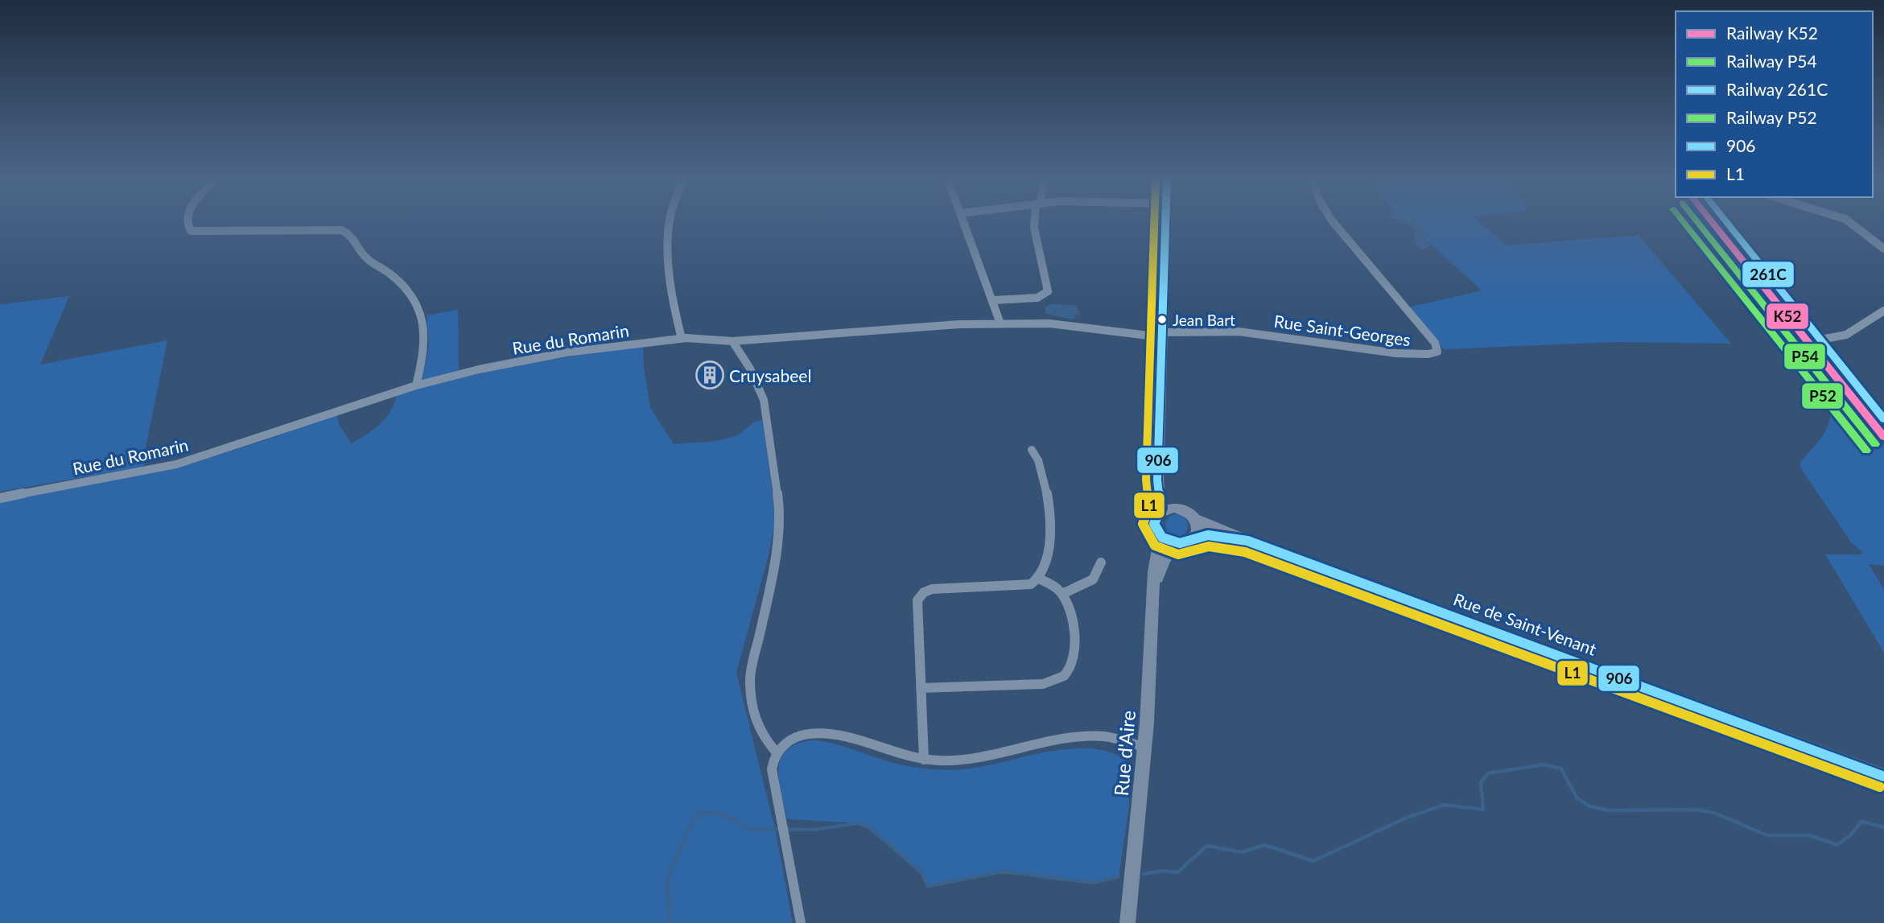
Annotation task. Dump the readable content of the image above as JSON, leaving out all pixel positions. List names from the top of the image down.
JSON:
{
  "streets": {
    "main road": ["Rue de Saint-Venant", "Rue d'Aire"],
    "street": ["Rue Saint-Georges", "Rue du Romarin"]
  },
  "crossings": [
    ["Rue Saint-Georges", "Rue du Romarin"],
    ["Rue de Saint-Venant", "Rue d'Aire"]
  ],
  "places": {
    "other": ["Jean Bart"],
    "building": ["Cruysabeel"]
  },
  "lines": [
    "rail line K52",
    "rail line P54",
    "rail line 261C",
    "rail line P52",
    "transit line 906",
    "transit line L1"
  ],
  "legend": [
    "Railway K52",
    "Railway P54",
    "Railway 261C",
    "Railway P52",
    "906",
    "L1"
  ]
}
